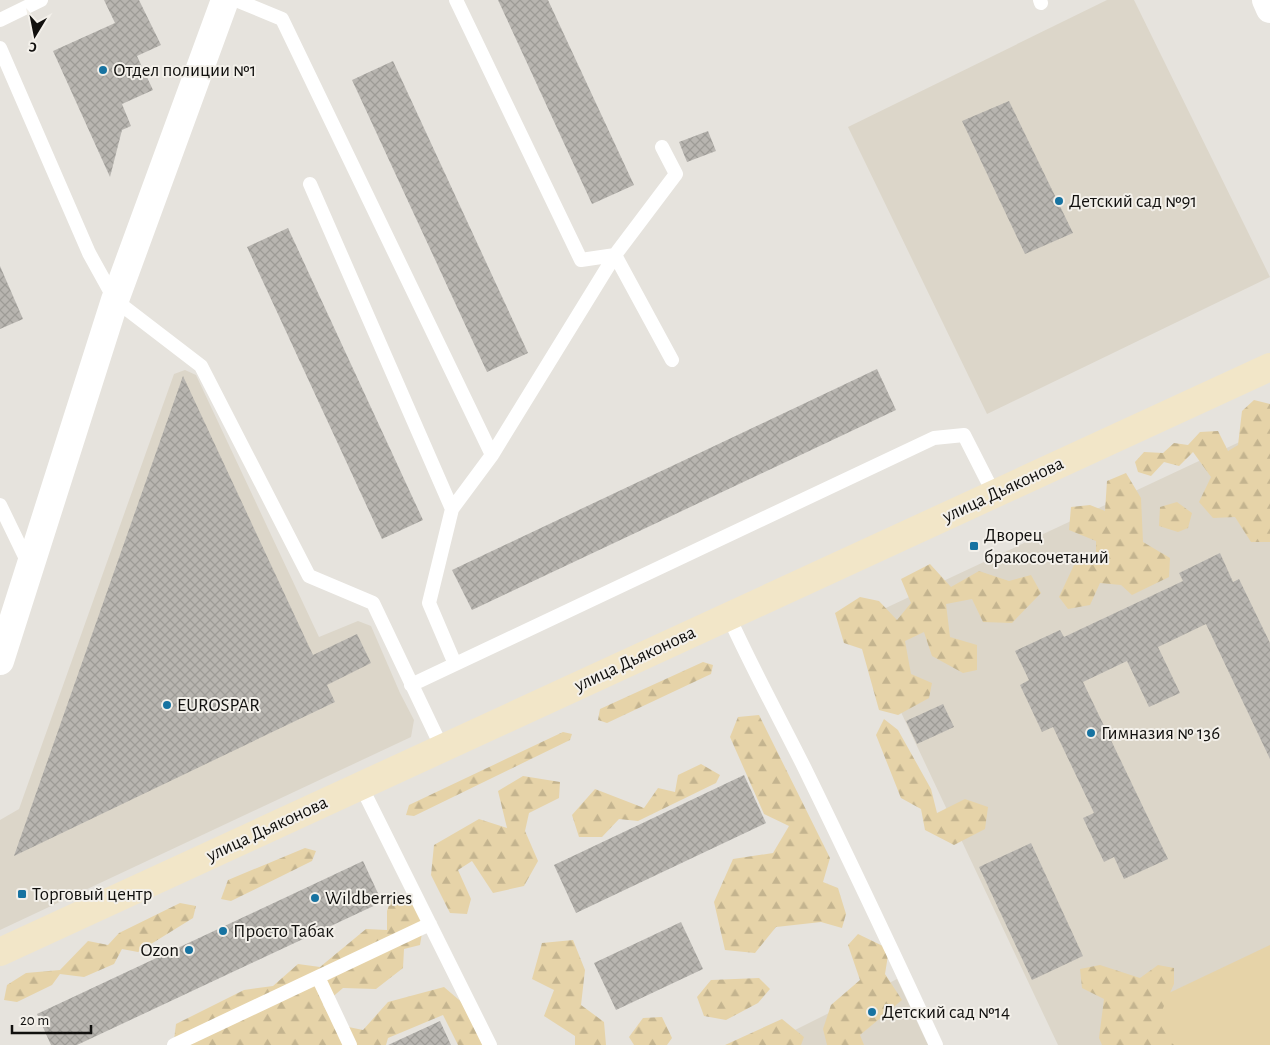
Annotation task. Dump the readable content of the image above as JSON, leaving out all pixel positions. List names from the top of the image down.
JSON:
{
  "streets": {
    "main road": ["улица Дьяконова"]
  },
  "places": {
    "other": [
      "Отдел полиции №1",
      "Детский сад №91",
      "EUROSPAR",
      "Гимназия № 136",
      "Wildberries",
      "Просто Табак",
      "Ozon",
      "Детский сад №14"
    ],
    "transit": ["Дворец бракосочетаний", "Торговый центр"]
  },
  "scale_bar": "20 m",
  "north": "bottom"
}
